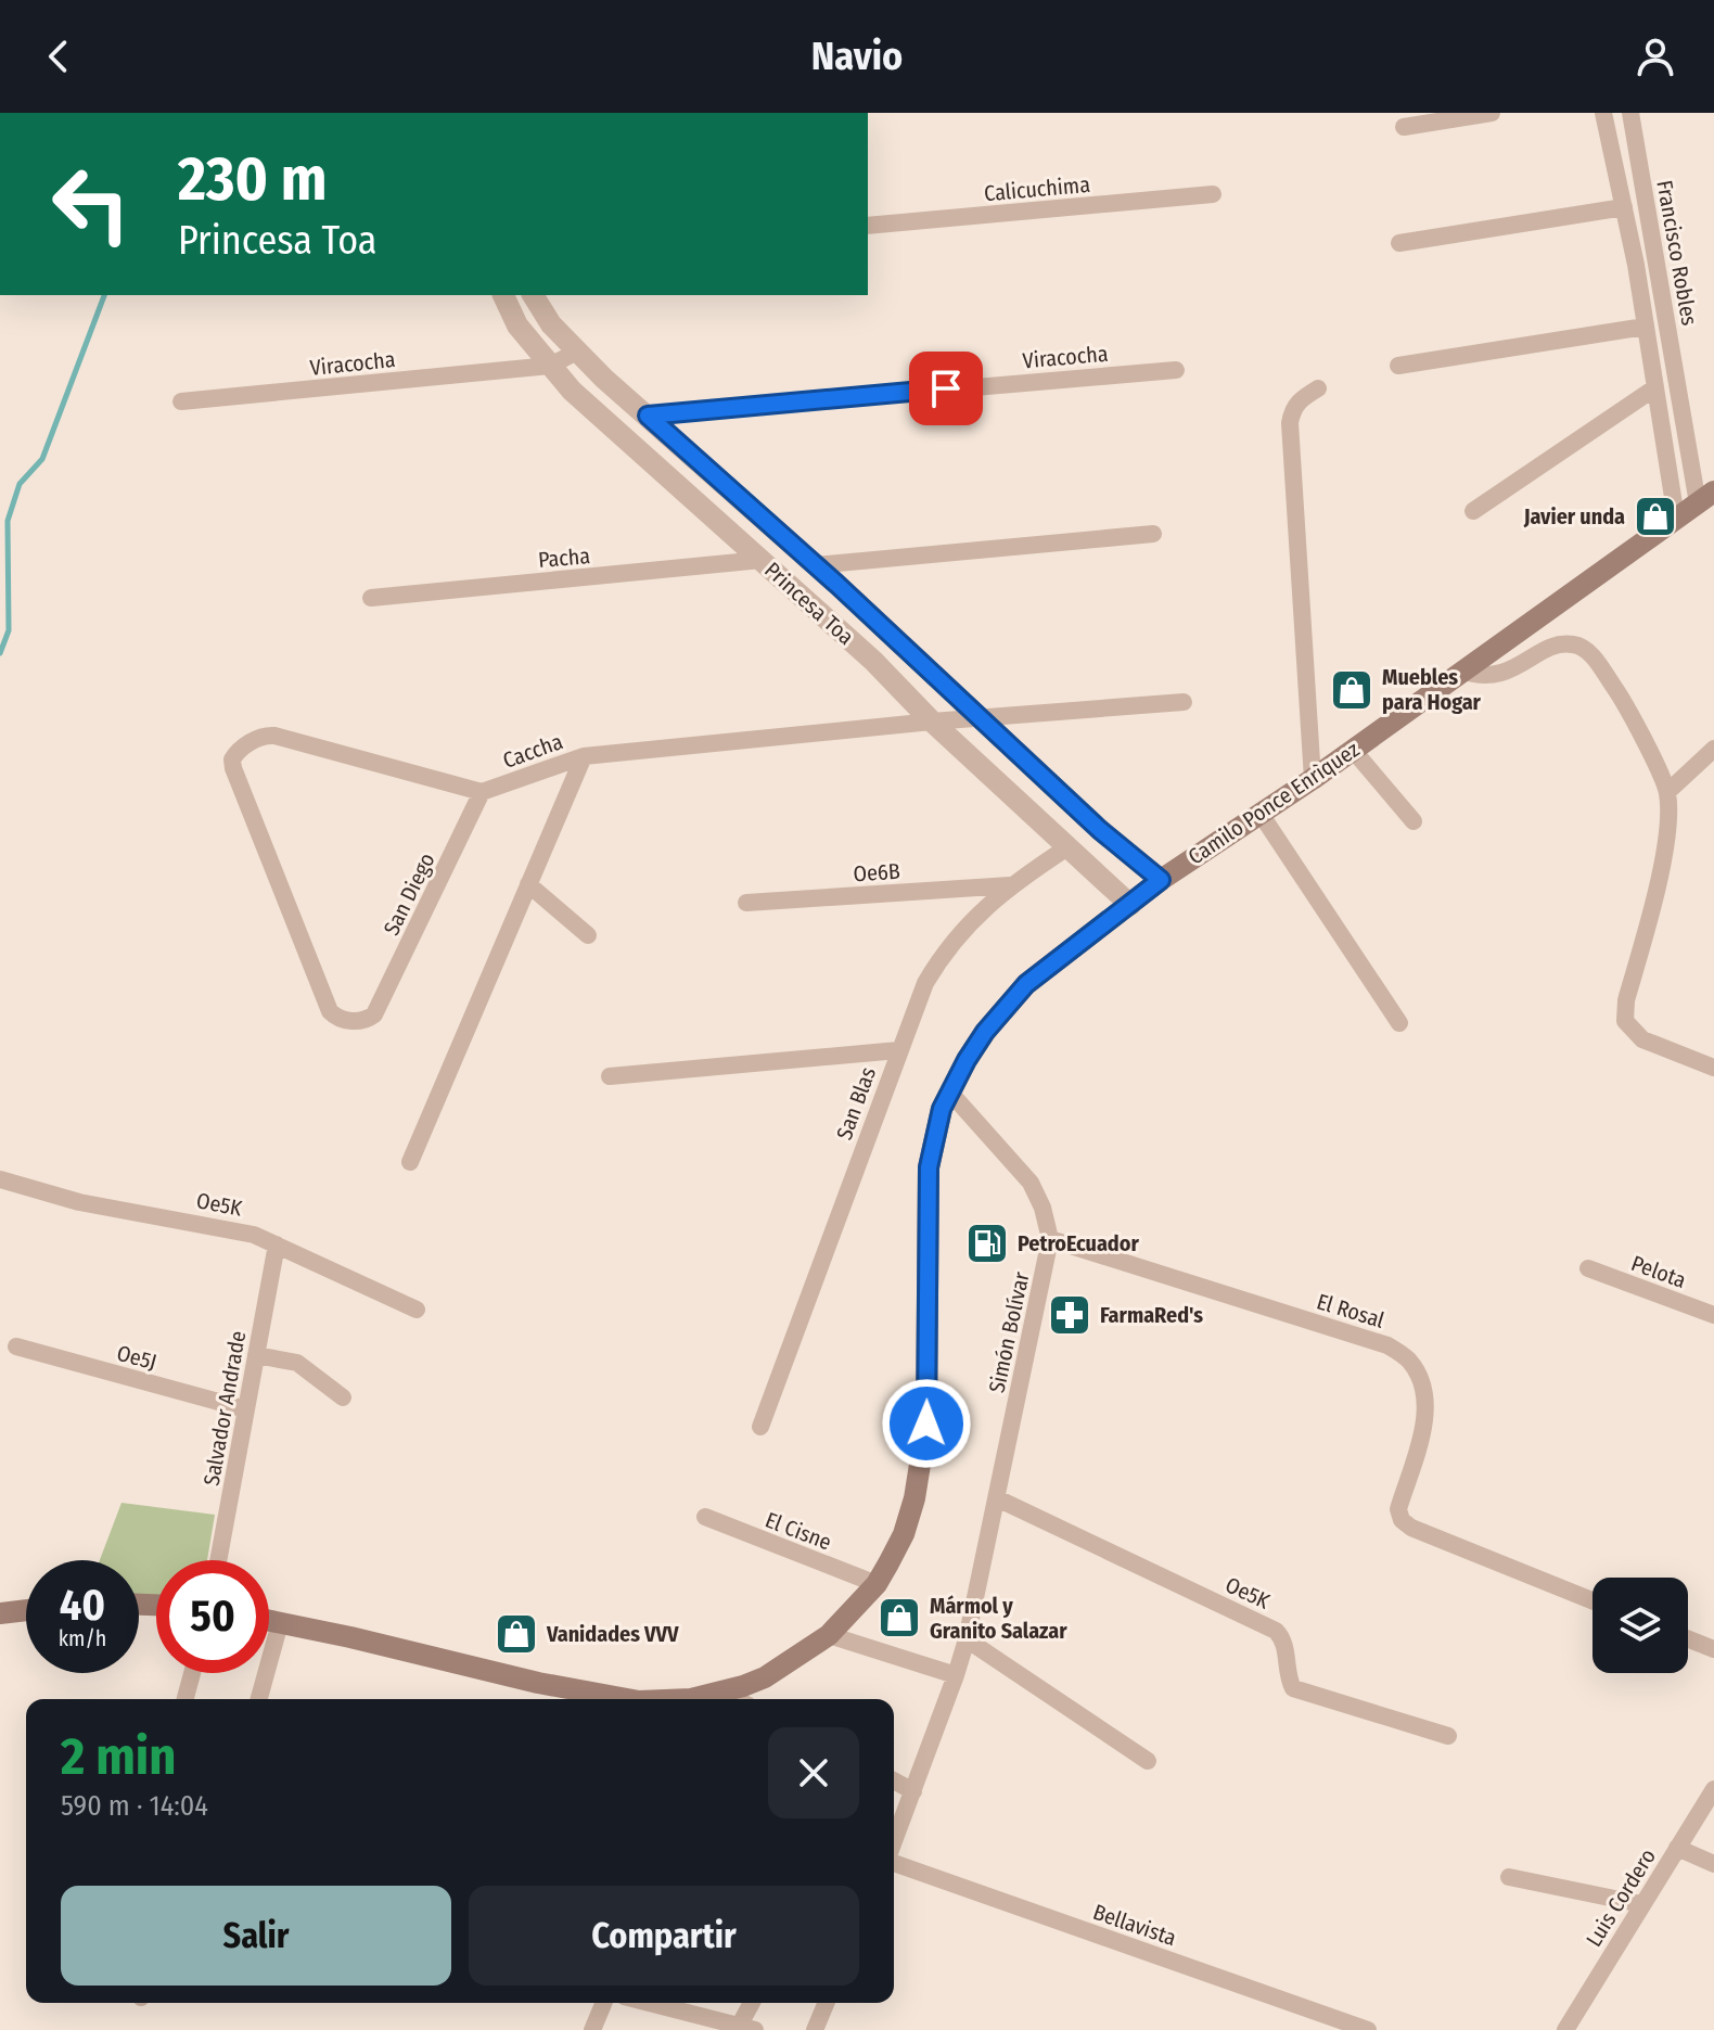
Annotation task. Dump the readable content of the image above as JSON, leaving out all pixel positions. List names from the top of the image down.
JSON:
{
  "streets": {
    "main road": ["Camilo Ponce Enrìquez"],
    "street": [
      "Calicuchima",
      "Francisco Robles",
      "Viracocha",
      "Pacha",
      "Princesa Toa",
      "Caccha",
      "Oe6B",
      "San Diego",
      "San Blas",
      "Oe5K",
      "Pelota",
      "El Rosal",
      "Simón Bolívar",
      "Oe5J",
      "Salvador Andrade",
      "El Cisne",
      "Luis Cordero",
      "Bellavista"
    ]
  },
  "crossings": [
    ["Francisco Robles", "Camilo Ponce Enrìquez"],
    ["Viracocha", "Princesa Toa"],
    ["Pacha", "Princesa Toa"],
    ["Princesa Toa", "Caccha"],
    ["Princesa Toa", "Camilo Ponce Enrìquez"],
    ["Princesa Toa", "San Blas"],
    ["Caccha", "San Diego"],
    ["Camilo Ponce Enrìquez", "Simón Bolívar"],
    ["Camilo Ponce Enrìquez", "El Cisne"],
    ["Oe6B", "San Blas"],
    ["Oe5K", "Simón Bolívar"],
    ["Oe5K", "Salvador Andrade"],
    ["El Rosal", "Simón Bolívar"],
    ["Oe5J", "Salvador Andrade"]
  ],
  "places": {
    "shop": [
      "Javier unda",
      "Muebles para Hogar",
      "Mármol y Granito Salazar",
      "Vanidades VVV"
    ],
    "fuel station": ["PetroEcuador"],
    "pharmacy": ["FarmaRed's"]
  },
  "page": {
    "header": "Navio",
    "turn": ["230 m", "Princesa Toa"],
    "speed": "40 km/h",
    "limit": "50",
    "heading": ["2 min", "590 m · 14:04"],
    "buttons": ["Salir", "Compartir"]
  }
}
